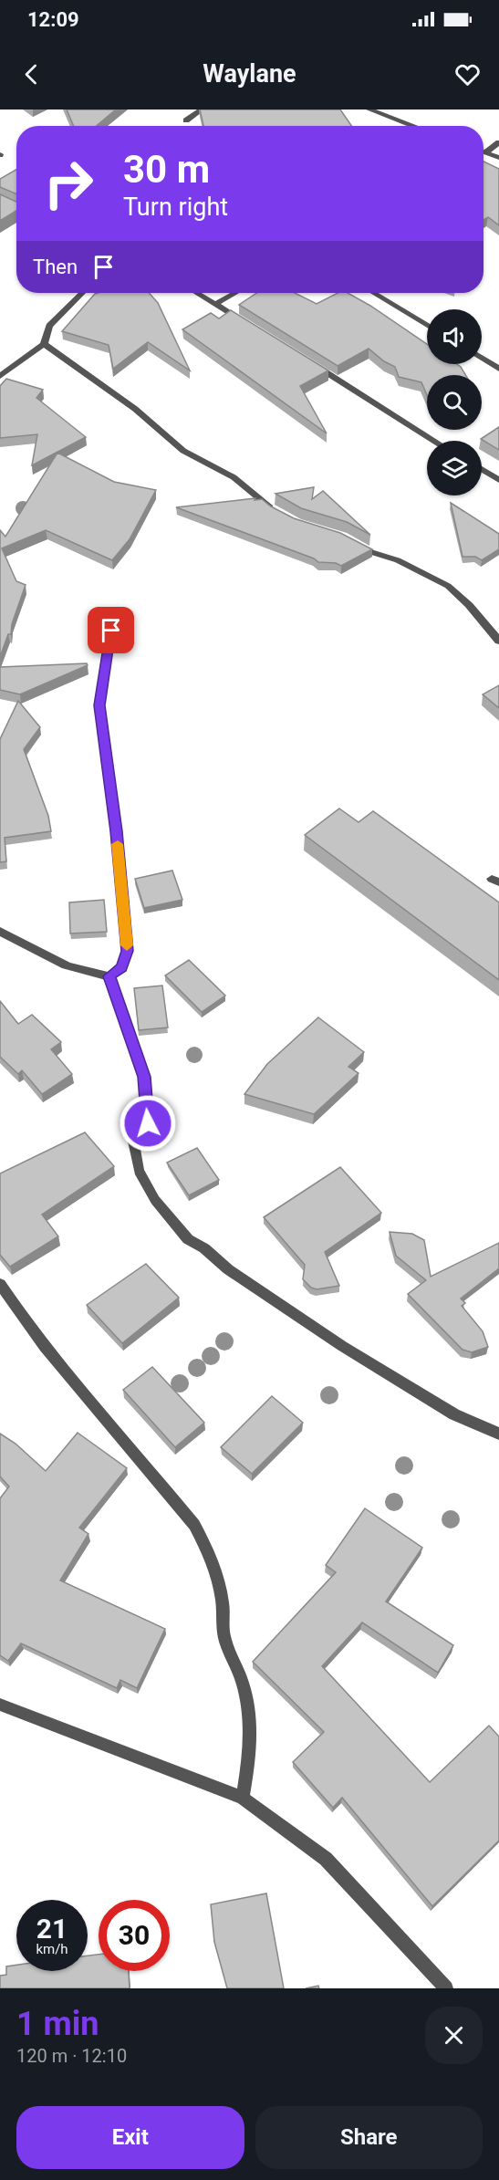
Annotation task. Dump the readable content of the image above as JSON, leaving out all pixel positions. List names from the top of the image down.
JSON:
{
  "page": {
    "status": "12:09",
    "header": "Waylane",
    "turn": ["30 m", "Turn right"],
    "then": "Then",
    "speed": "21 km/h",
    "limit": "30",
    "heading": ["1 min", "120 m · 12:10"],
    "buttons": ["Exit", "Share"]
  }
}
